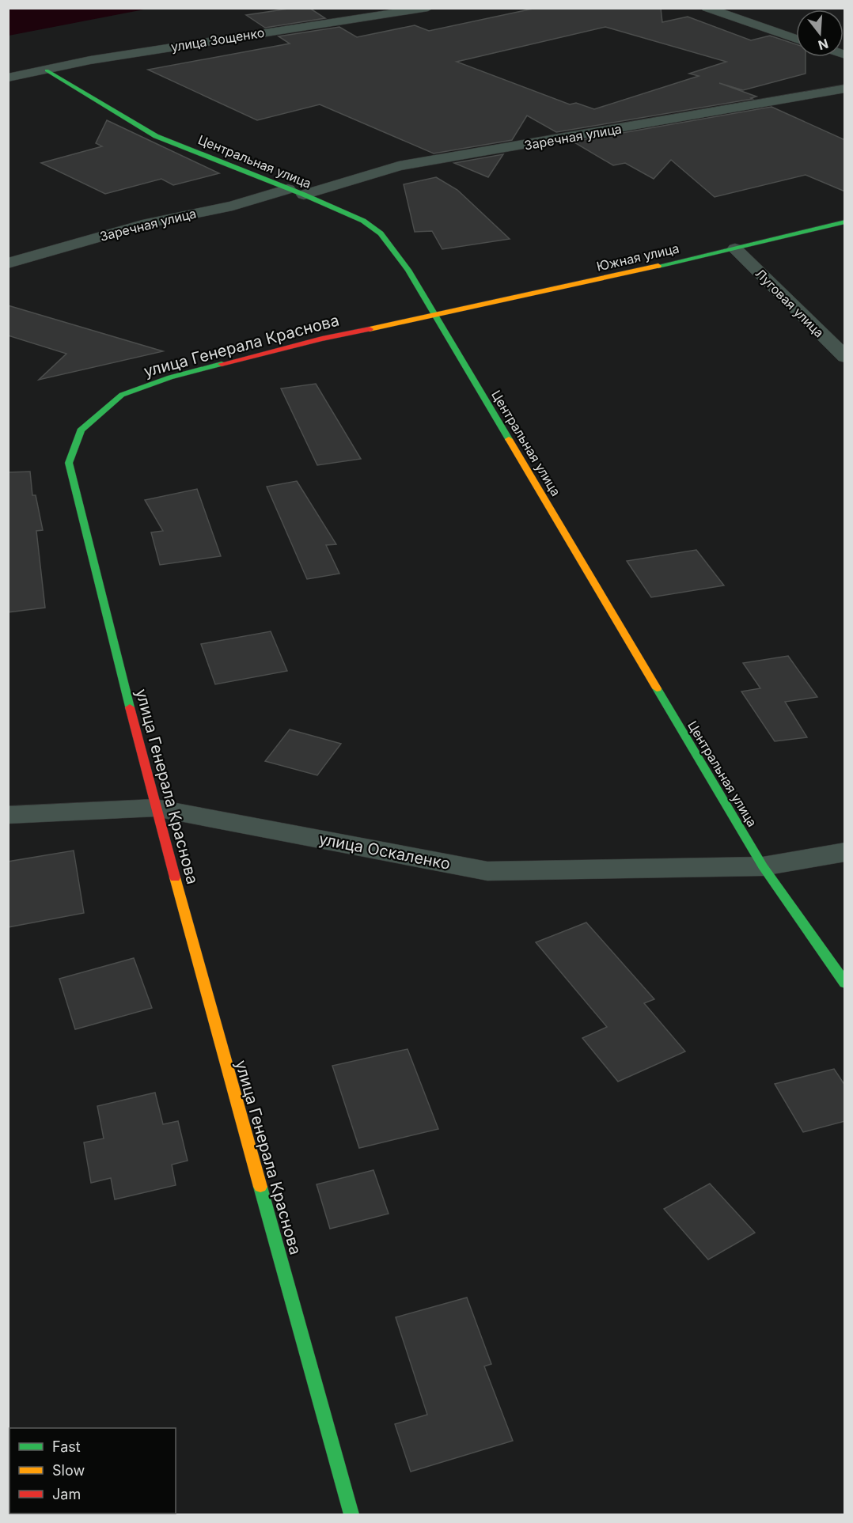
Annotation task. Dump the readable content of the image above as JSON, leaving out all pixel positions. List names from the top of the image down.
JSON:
{
  "streets": {
    "street": [
      "улица Зощенко",
      "Заречная улица",
      "Центральная улица",
      "Южная улица",
      "Луговая улица",
      "улица Генерала Краснова",
      "улица Оскаленко"
    ]
  },
  "crossings": [
    ["улица Зощенко", "Центральная улица"],
    ["Заречная улица", "Центральная улица"],
    ["Центральная улица", "Южная улица"],
    ["Центральная улица", "улица Генерала Краснова"],
    ["Центральная улица", "улица Оскаленко"],
    ["Южная улица", "Луговая улица"],
    ["Южная улица", "улица Генерала Краснова"],
    ["улица Генерала Краснова", "улица Оскаленко"]
  ],
  "legend": ["Fast", "Slow", "Jam"],
  "north": "bottom"
}
